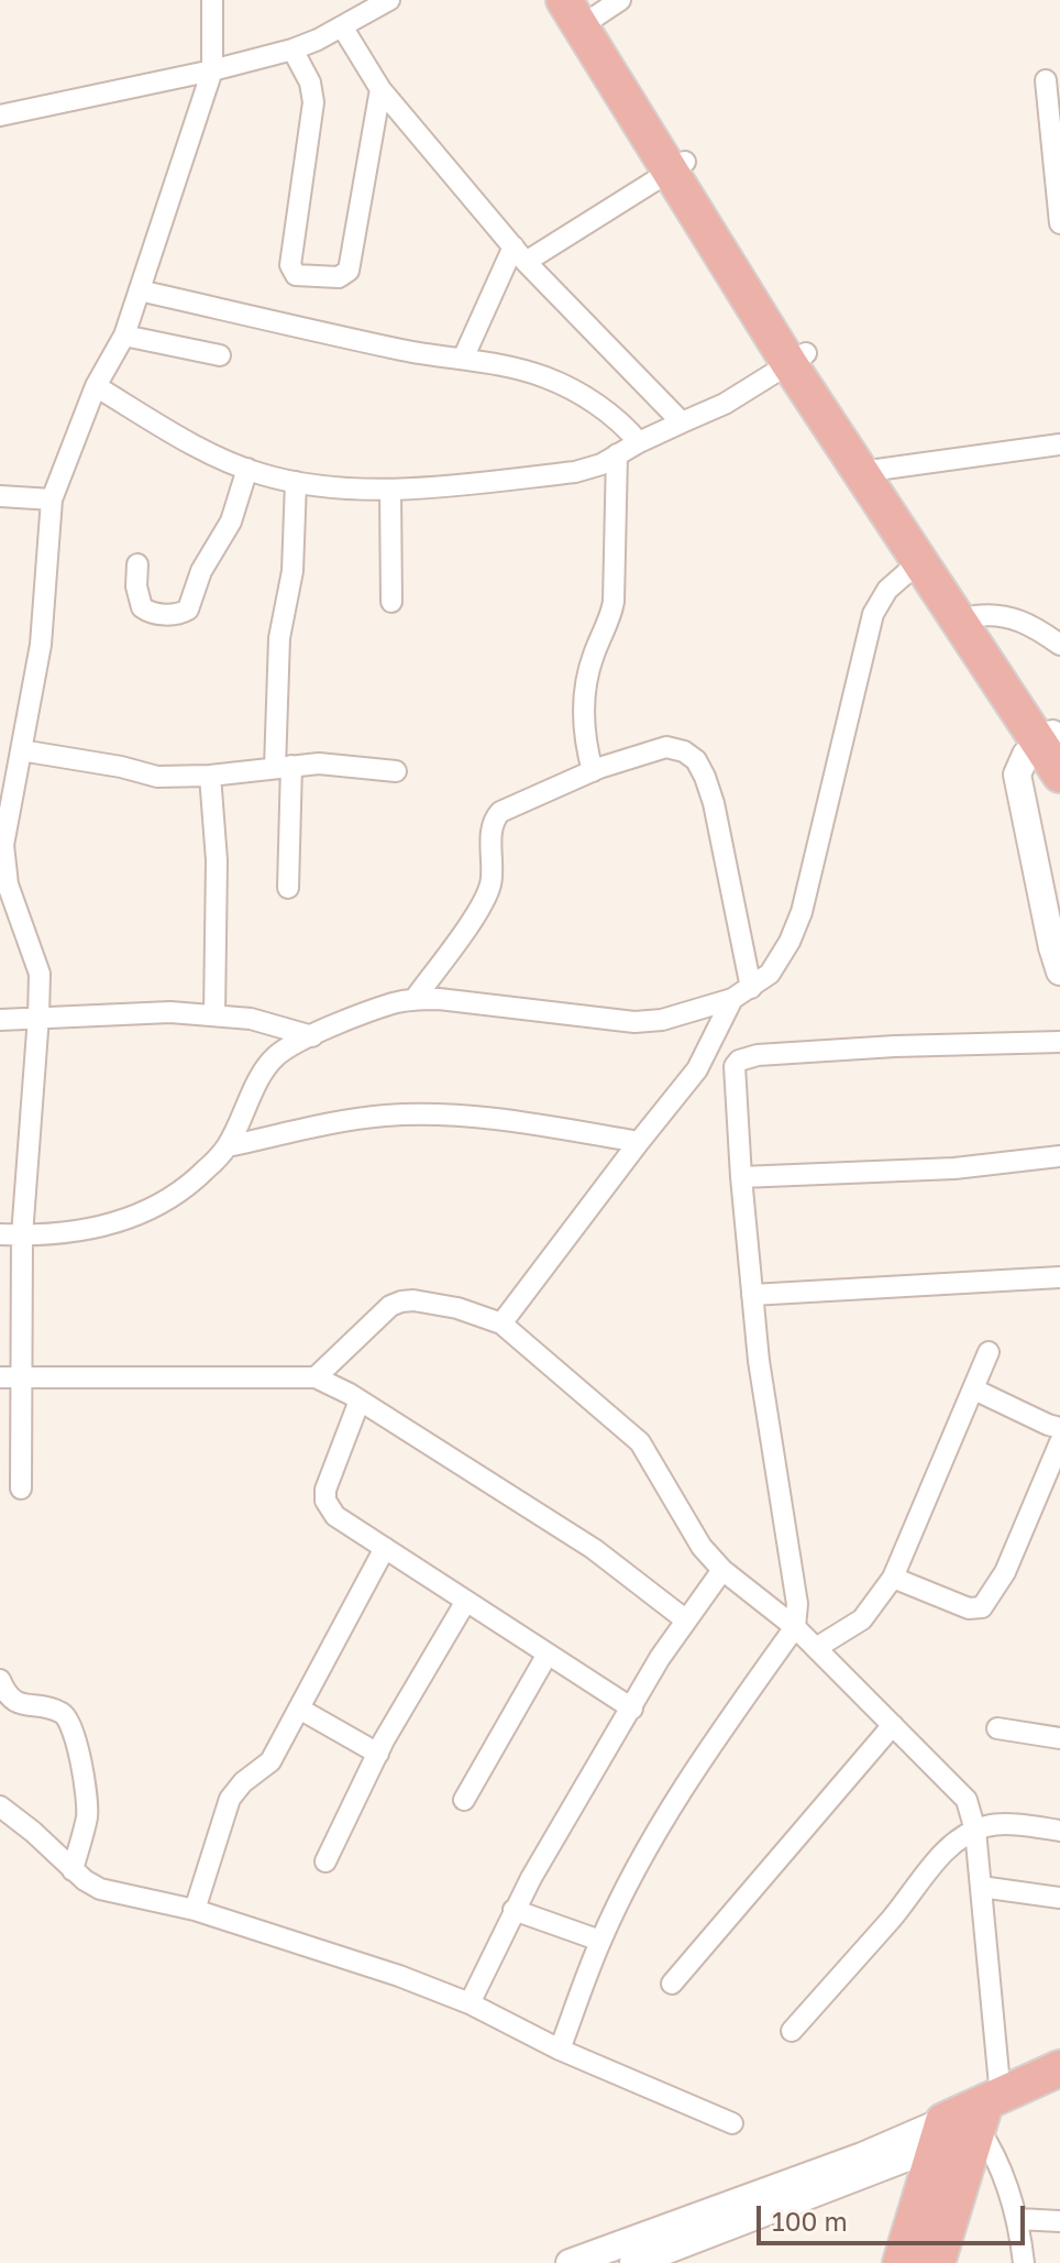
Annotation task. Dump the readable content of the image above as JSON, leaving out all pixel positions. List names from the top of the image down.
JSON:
{
  "scale_bar": "100 m"
}
